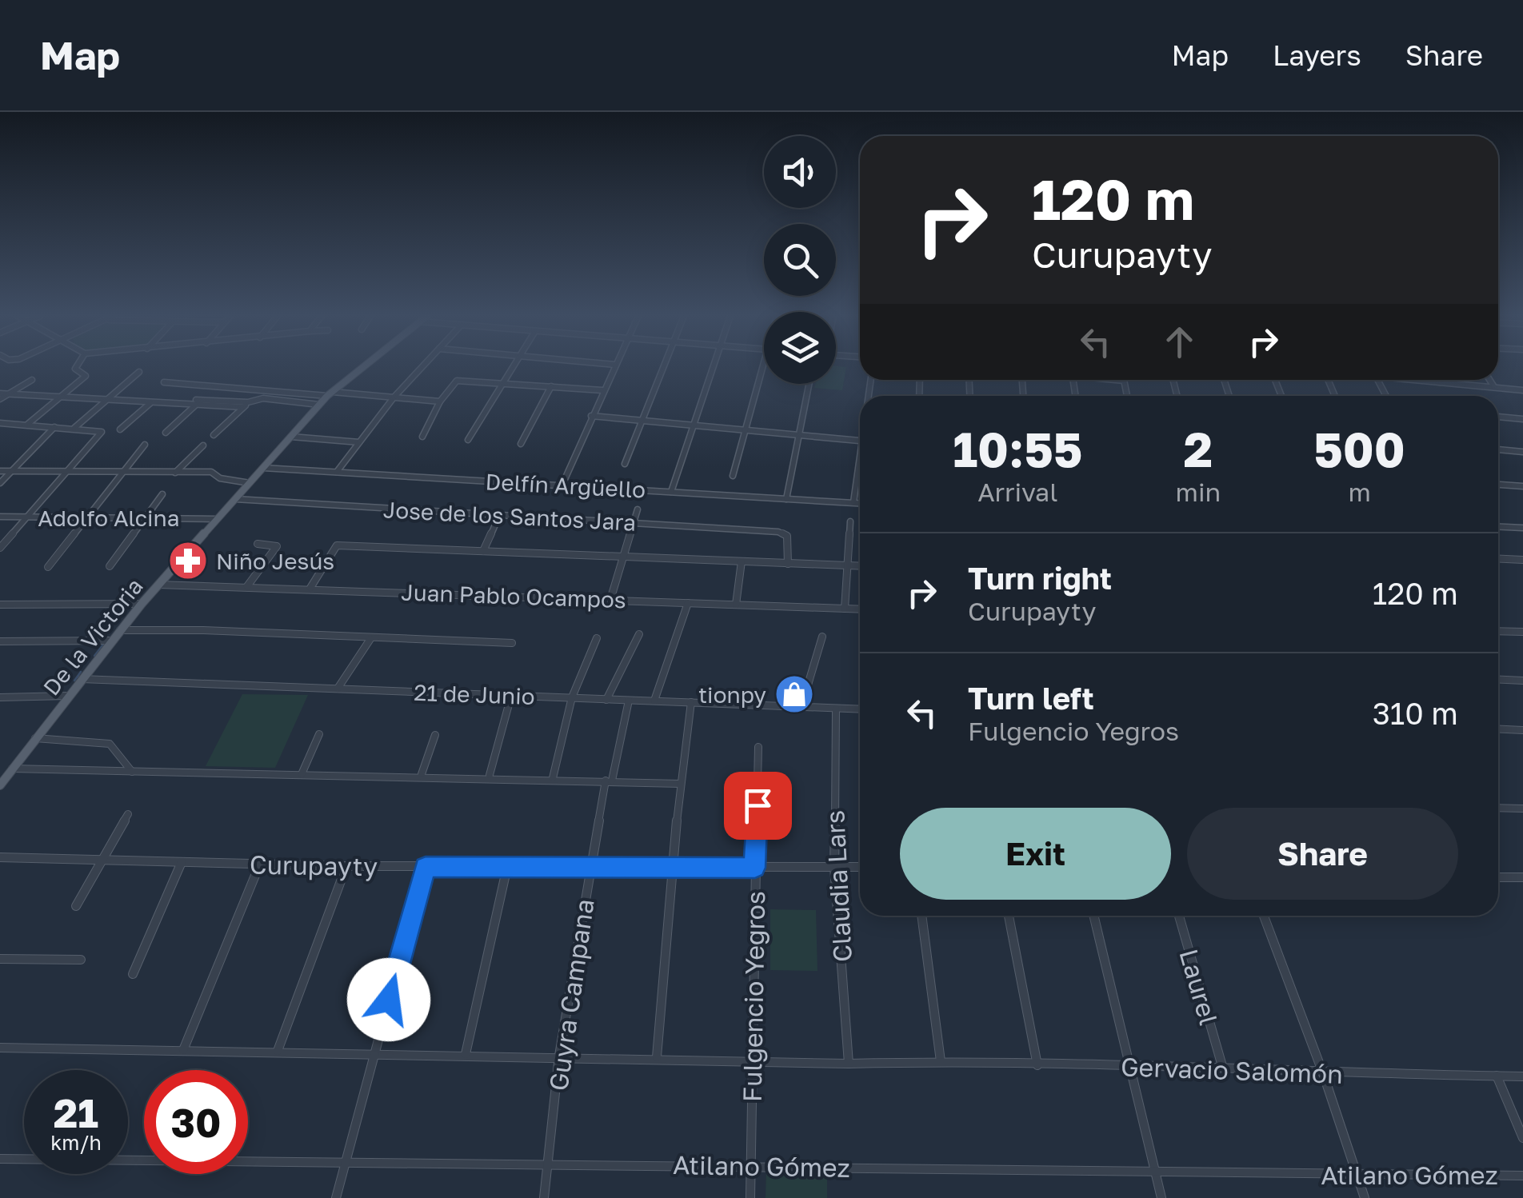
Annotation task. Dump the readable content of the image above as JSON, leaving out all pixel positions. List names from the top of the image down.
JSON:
{
  "streets": {
    "main road": ["De la Victoria"],
    "street": [
      "Delfín Argüello",
      "Jose de los Santos Jara",
      "Adolfo Alcina",
      "Juan Pablo Ocampos",
      "21 de Junio",
      "Curupayty",
      "Claudia Lars",
      "Laurel",
      "Guyra Campana",
      "Fulgencio Yegros",
      "Gervacio Salomón",
      "Atilano Gómez"
    ]
  },
  "crossings": [
    ["Delfín Argüello", "De la Victoria"],
    ["Jose de los Santos Jara", "De la Victoria"],
    ["Adolfo Alcina", "De la Victoria"],
    ["Juan Pablo Ocampos", "De la Victoria"],
    ["De la Victoria", "21 de Junio"],
    ["21 de Junio", "Claudia Lars"],
    ["21 de Junio", "Guyra Campana"],
    ["Curupayty", "Claudia Lars"],
    ["Curupayty", "Guyra Campana"],
    ["Curupayty", "Fulgencio Yegros"],
    ["Claudia Lars", "Gervacio Salomón"],
    ["Laurel", "Gervacio Salomón"],
    ["Guyra Campana", "Gervacio Salomón"],
    ["Guyra Campana", "Atilano Gómez"],
    ["Fulgencio Yegros", "Gervacio Salomón"],
    ["Fulgencio Yegros", "Atilano Gómez"]
  ],
  "places": {
    "pharmacy": ["Niño Jesús"],
    "shop": ["tionpy"]
  },
  "page": {
    "header": "Map",
    "nav": ["Map", "Layers", "Share"],
    "turn": ["120 m", "Curupayty"],
    "eta": [
      "10:55",
      "Arrival",
      "2",
      "min",
      "500",
      "m"
    ],
    "list": [
      {
        "name": "Turn right",
        "note": "Curupayty",
        "value": "120 m"
      },
      {
        "name": "Turn left",
        "note": "Fulgencio Yegros",
        "value": "310 m"
      }
    ],
    "buttons": ["Exit", "Share"],
    "speed": "21 km/h",
    "limit": "30"
  }
}
